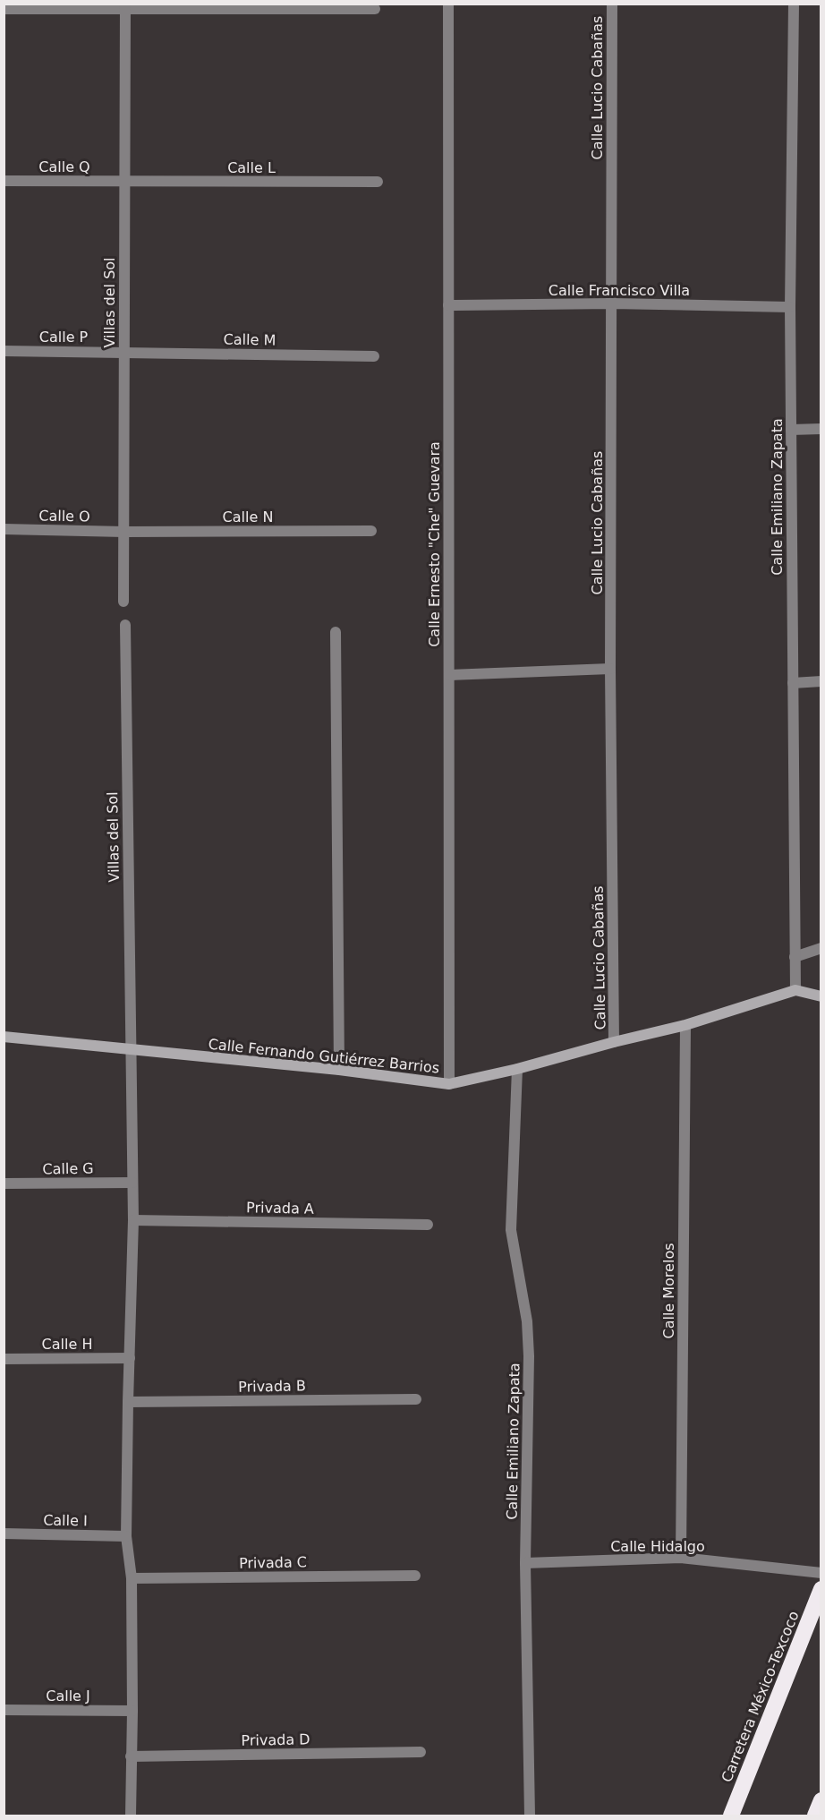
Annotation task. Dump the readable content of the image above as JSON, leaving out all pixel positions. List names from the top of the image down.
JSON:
{
  "streets": {
    "highway": ["Carretera México-Texcoco"],
    "street": [
      "Calle Lucio Cabañas",
      "Calle Q",
      "Calle L",
      "Calle Francisco Villa",
      "Villas del Sol",
      "Calle P",
      "Calle M",
      "Calle Emiliano Zapata",
      "Calle O",
      "Calle N",
      "Calle Ernesto \"Che\" Guevara",
      "Calle Fernando Gutiérrez Barrios",
      "Calle G",
      "Privada A",
      "Calle Morelos",
      "Calle H",
      "Privada B",
      "Calle I",
      "Calle Hidalgo",
      "Privada C",
      "Calle J",
      "Privada D"
    ]
  },
  "crossings": [
    ["Calle Lucio Cabañas", "Calle Francisco Villa"],
    ["Calle Lucio Cabañas", "Calle Fernando Gutiérrez Barrios"],
    ["Calle Q", "Calle L"],
    ["Calle Q", "Villas del Sol"],
    ["Calle L", "Villas del Sol"],
    ["Calle Francisco Villa", "Calle Emiliano Zapata"],
    ["Calle Francisco Villa", "Calle Ernesto \"Che\" Guevara"],
    ["Villas del Sol", "Calle P"],
    ["Villas del Sol", "Calle M"],
    ["Villas del Sol", "Calle O"],
    ["Villas del Sol", "Calle N"],
    ["Villas del Sol", "Calle Fernando Gutiérrez Barrios"],
    ["Villas del Sol", "Calle G"],
    ["Villas del Sol", "Privada A"],
    ["Villas del Sol", "Calle H"],
    ["Villas del Sol", "Privada B"],
    ["Villas del Sol", "Calle I"],
    ["Villas del Sol", "Privada C"],
    ["Villas del Sol", "Calle J"],
    ["Villas del Sol", "Privada D"],
    ["Calle P", "Calle M"],
    ["Calle Emiliano Zapata", "Calle Fernando Gutiérrez Barrios"],
    ["Calle Emiliano Zapata", "Calle Hidalgo"],
    ["Calle O", "Calle N"],
    ["Calle Ernesto \"Che\" Guevara", "Calle Fernando Gutiérrez Barrios"],
    ["Calle Fernando Gutiérrez Barrios", "Calle Morelos"],
    ["Calle Morelos", "Calle Hidalgo"]
  ]
}
